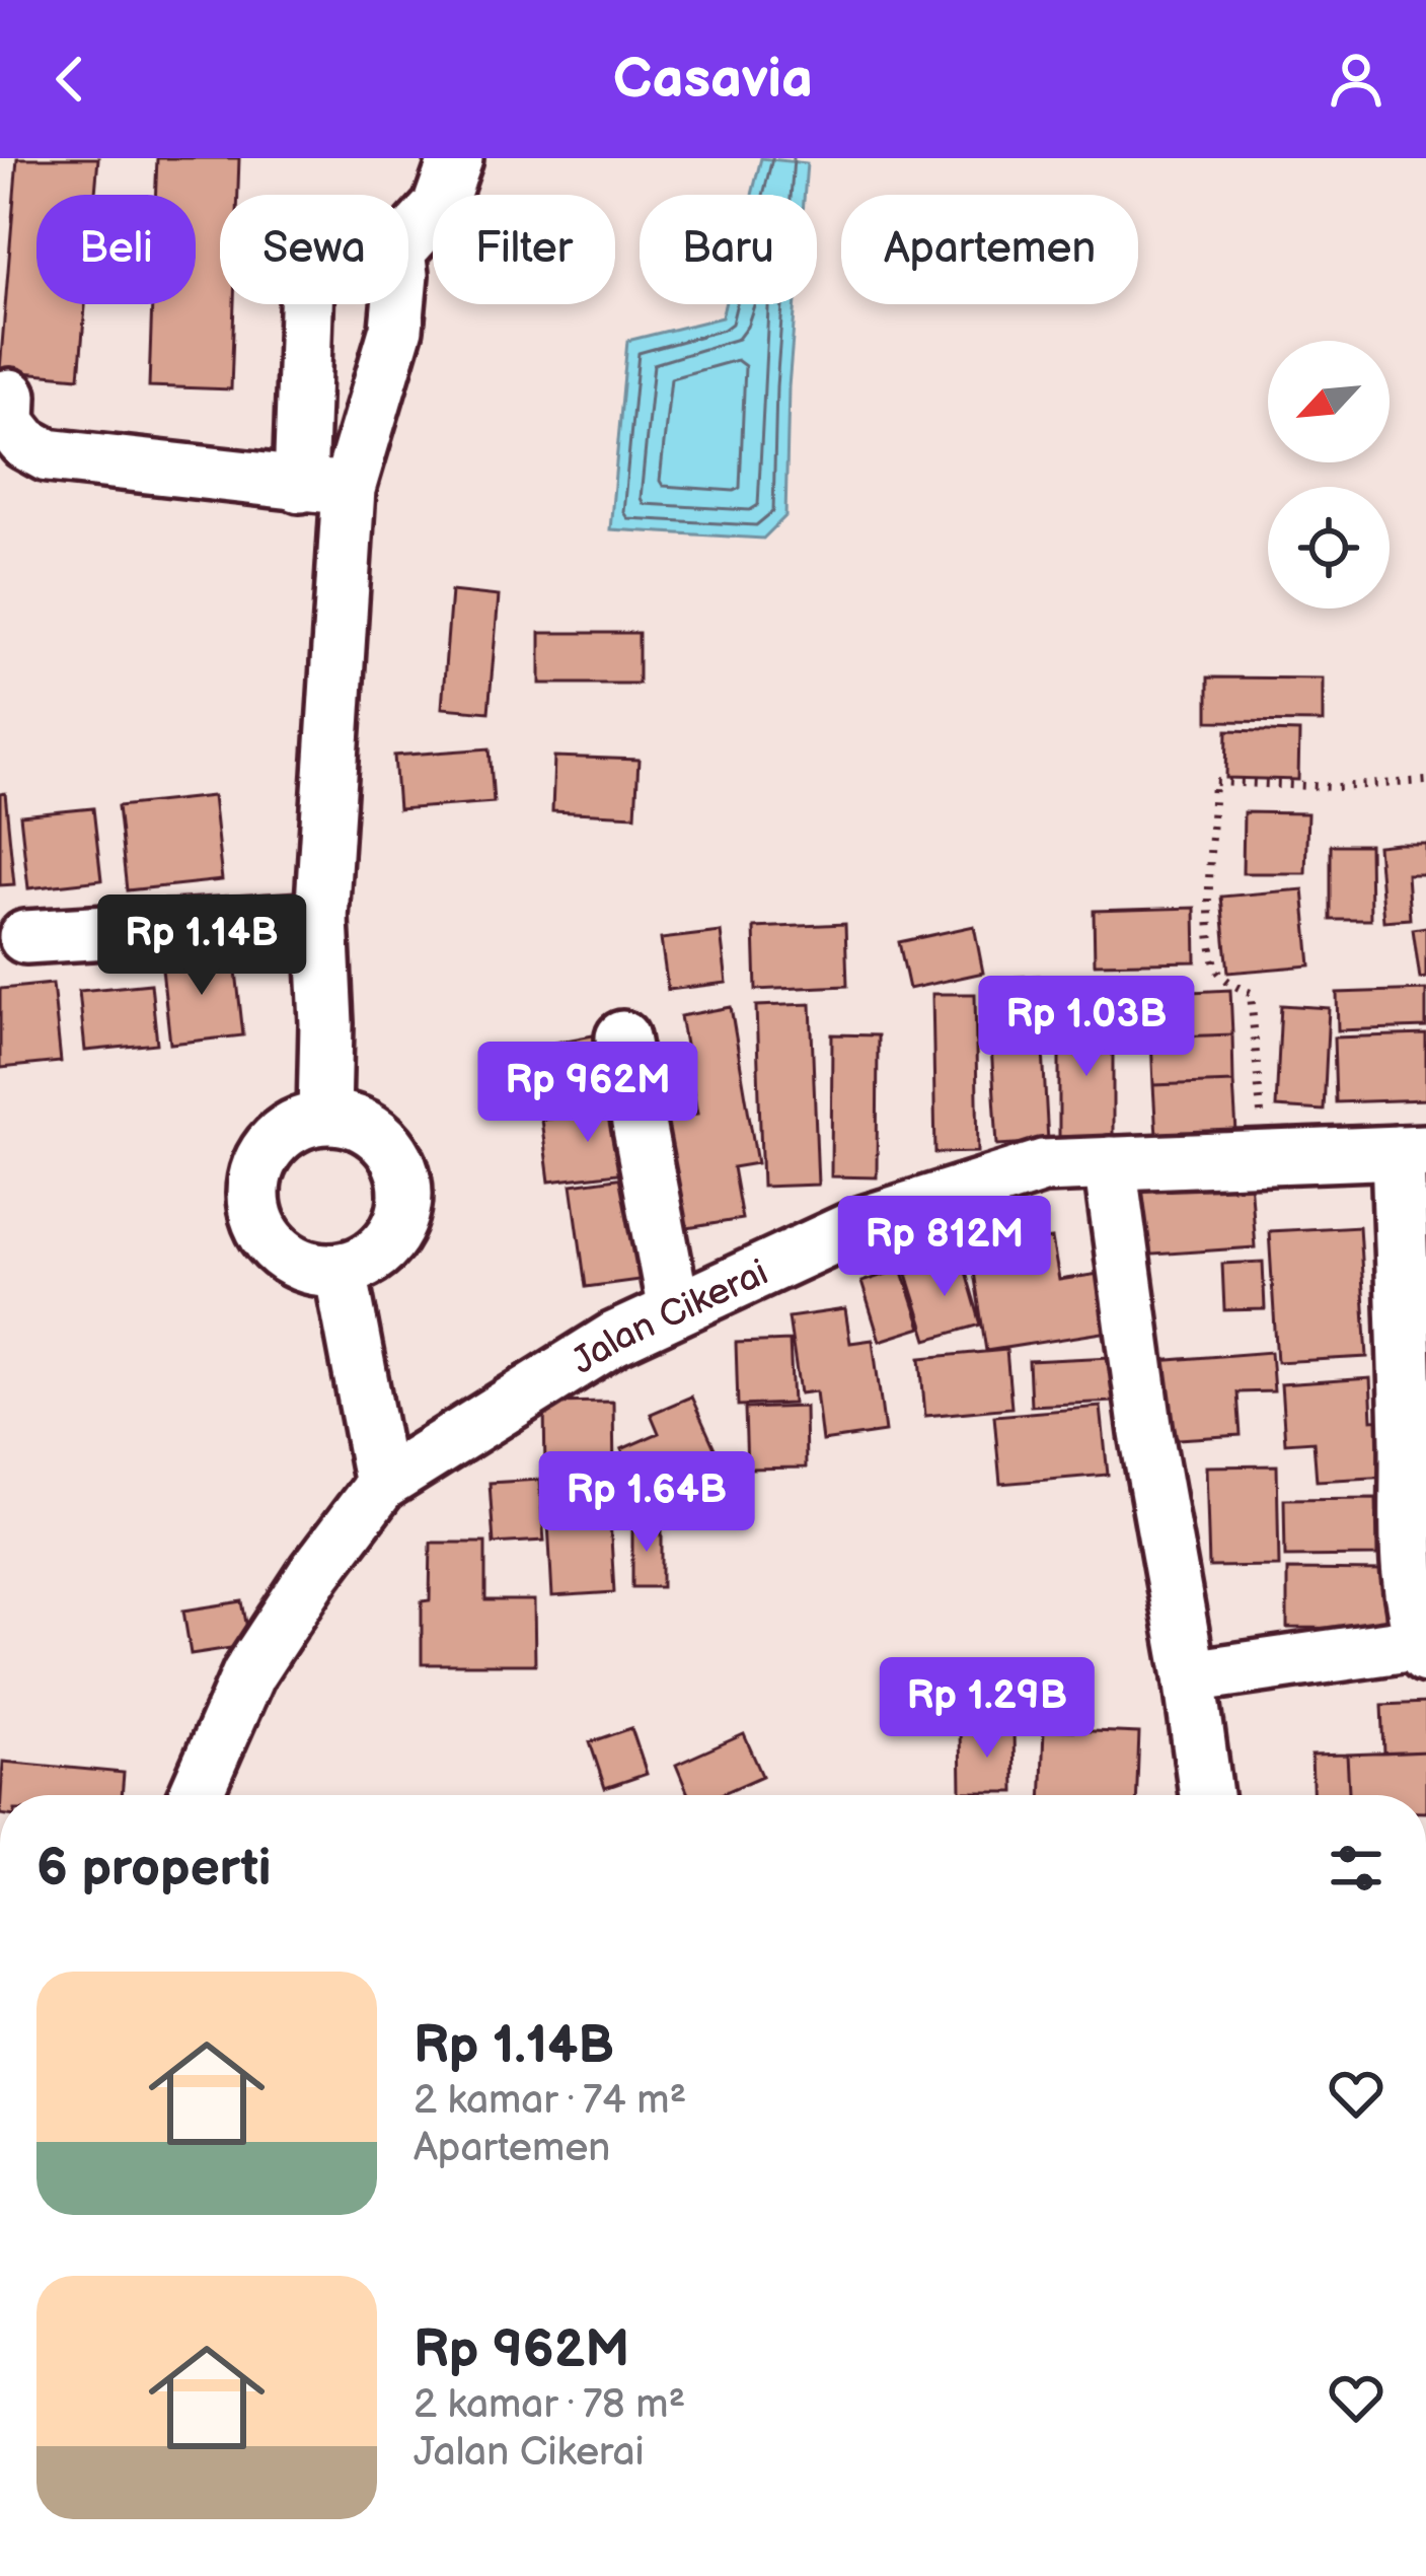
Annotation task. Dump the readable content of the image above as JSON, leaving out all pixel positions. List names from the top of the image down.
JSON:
{
  "streets": {
    "street": ["Jalan Cikerai"]
  },
  "north": "bottom left",
  "page": {
    "header": "Casavia",
    "chip": [
      "Beli",
      "Sewa",
      "Filter",
      "Baru",
      "Apartemen"
    ],
    "price": [
      "Rp 1.14B",
      "Rp 1.03B",
      "Rp 962M",
      "Rp 812M",
      "Rp 1.64B",
      "Rp 1.29B"
    ],
    "heading": "6 properti",
    "list": [
      {
        "name": "Rp 1.14B",
        "note": "2 kamar · 74 m² · Apartemen"
      },
      {
        "name": "Rp 962M",
        "note": "2 kamar · 78 m² · Jalan Cikerai"
      }
    ]
  }
}
